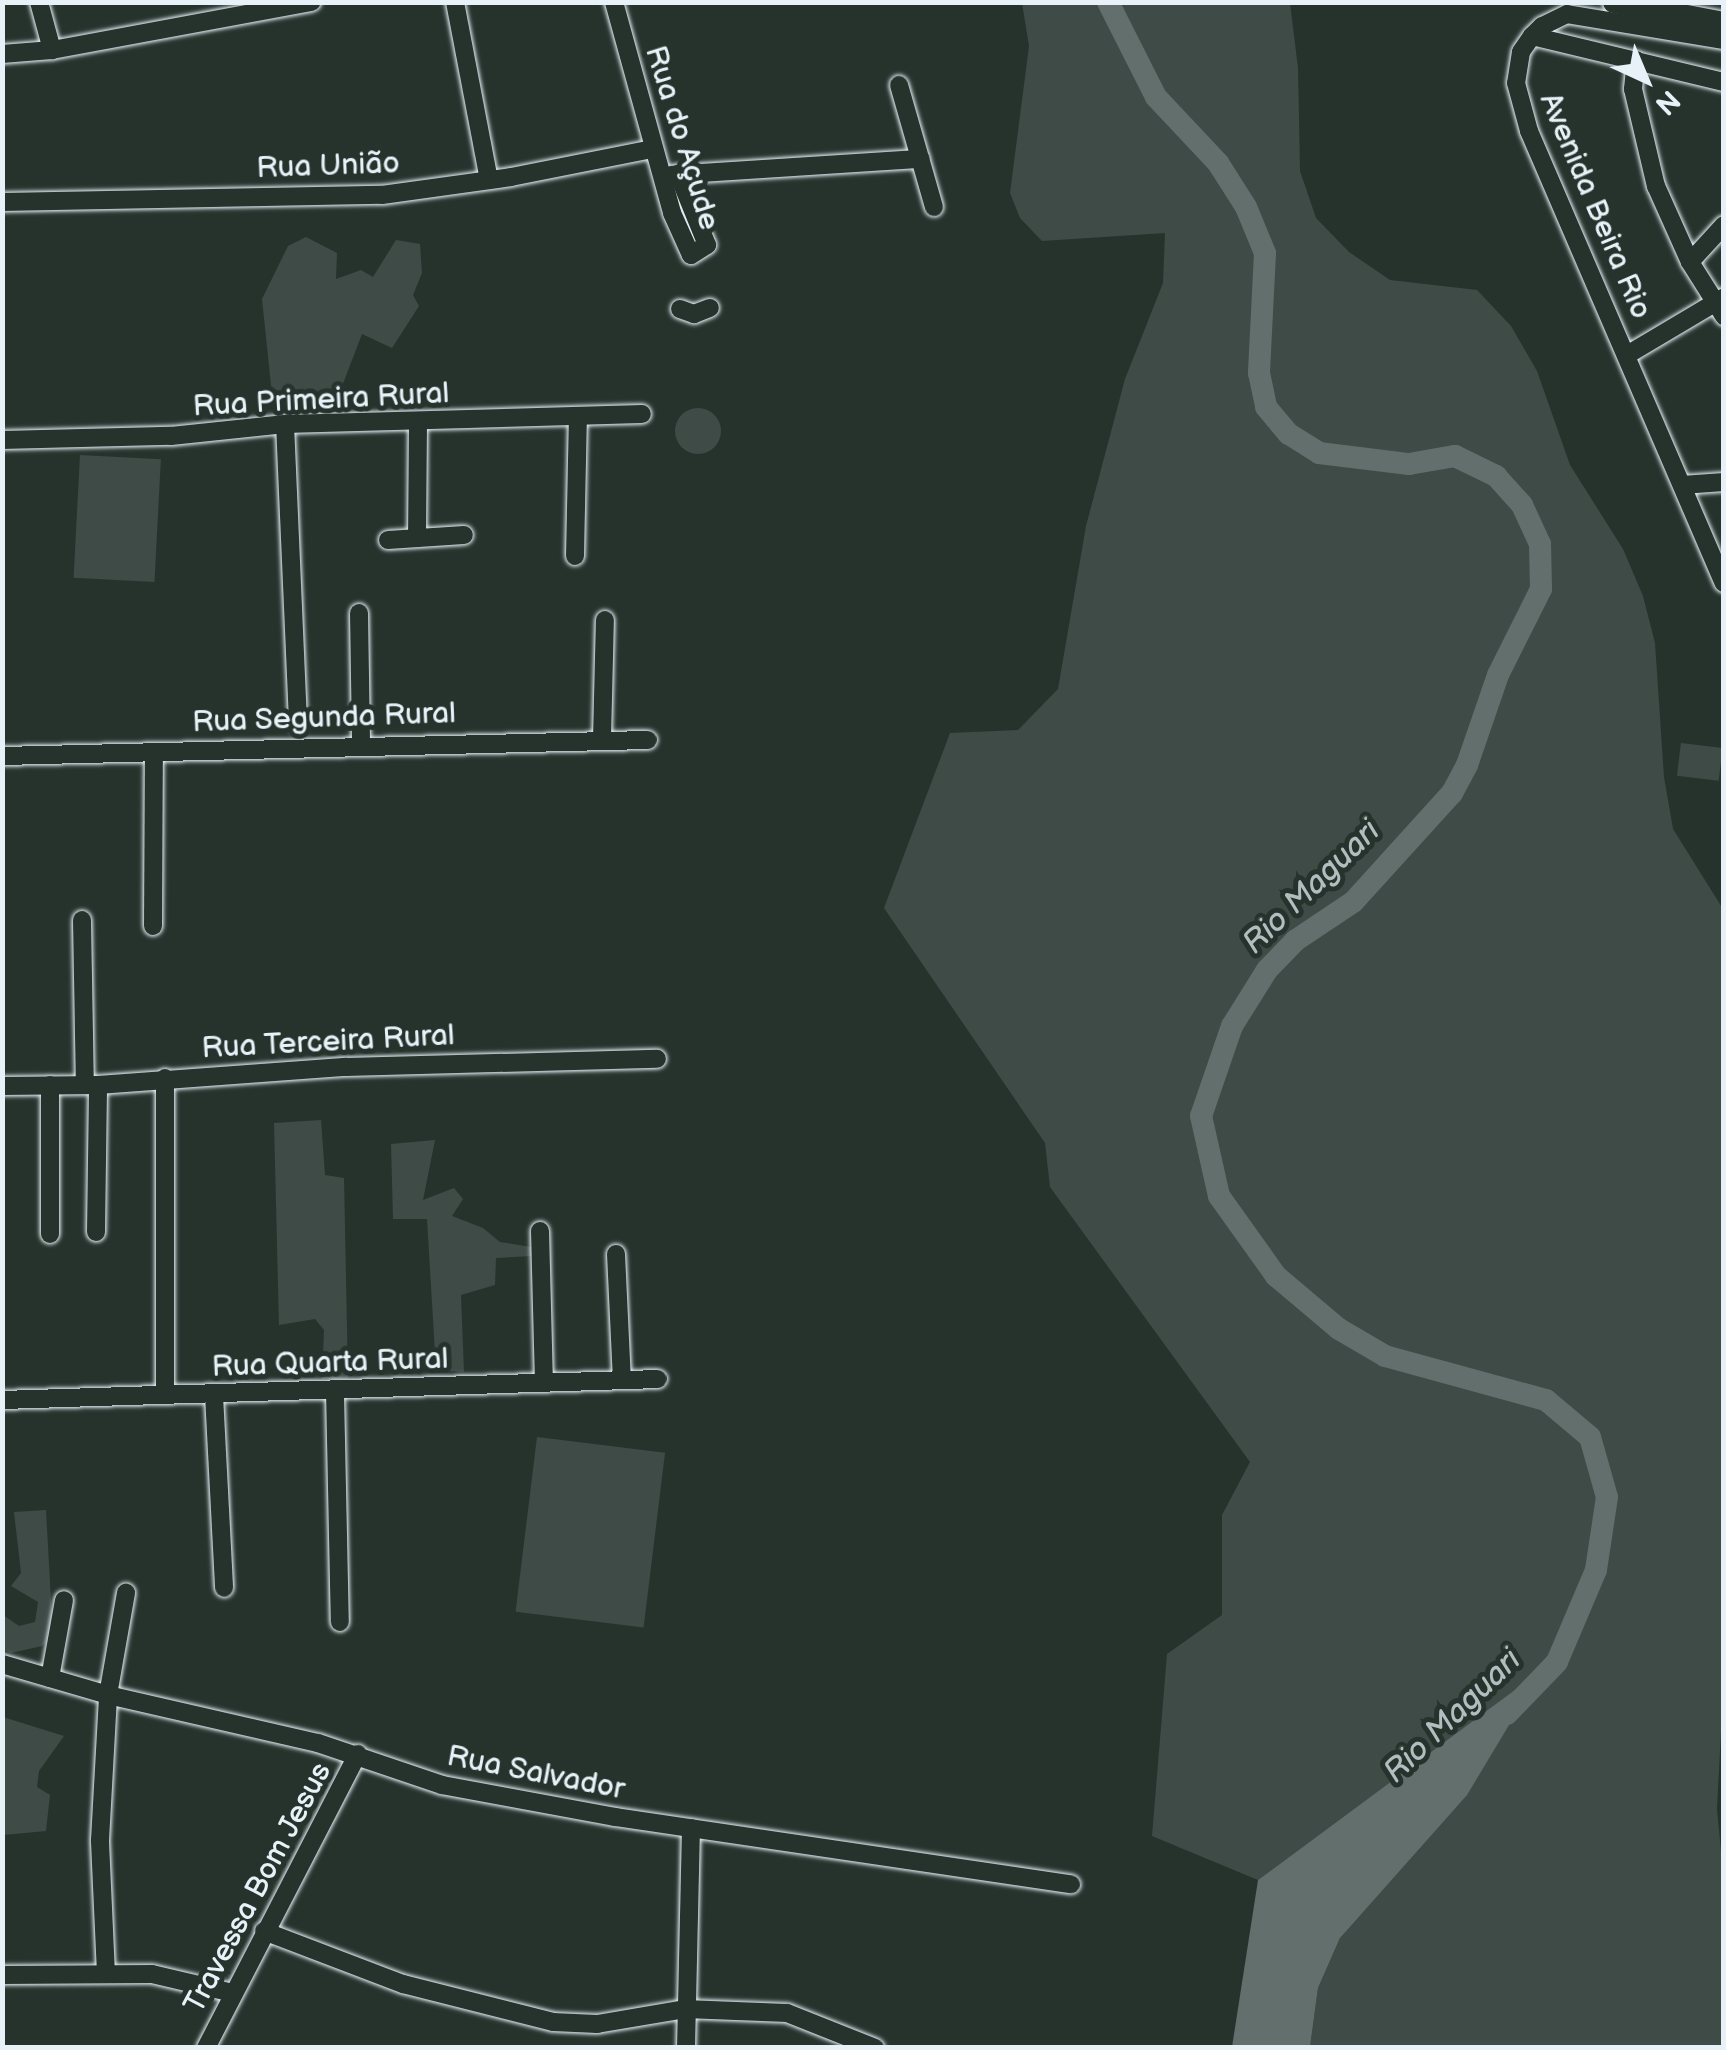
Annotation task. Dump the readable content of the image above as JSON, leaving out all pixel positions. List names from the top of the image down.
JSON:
{
  "streets": {
    "street": [
      "Rua do Açude",
      "Rua União",
      "Avenida Beira Rio",
      "Rua Primeira Rural",
      "Rua Segunda Rural",
      "Rua Terceira Rural",
      "Rua Quarta Rural",
      "Rua Salvador",
      "Travessa Bom Jesus"
    ]
  },
  "crossings": [
    ["Rua do Açude", "Rua União"],
    ["Rua Salvador", "Travessa Bom Jesus"]
  ],
  "water": ["Rio Maguari"],
  "north": "bottom right"
}
